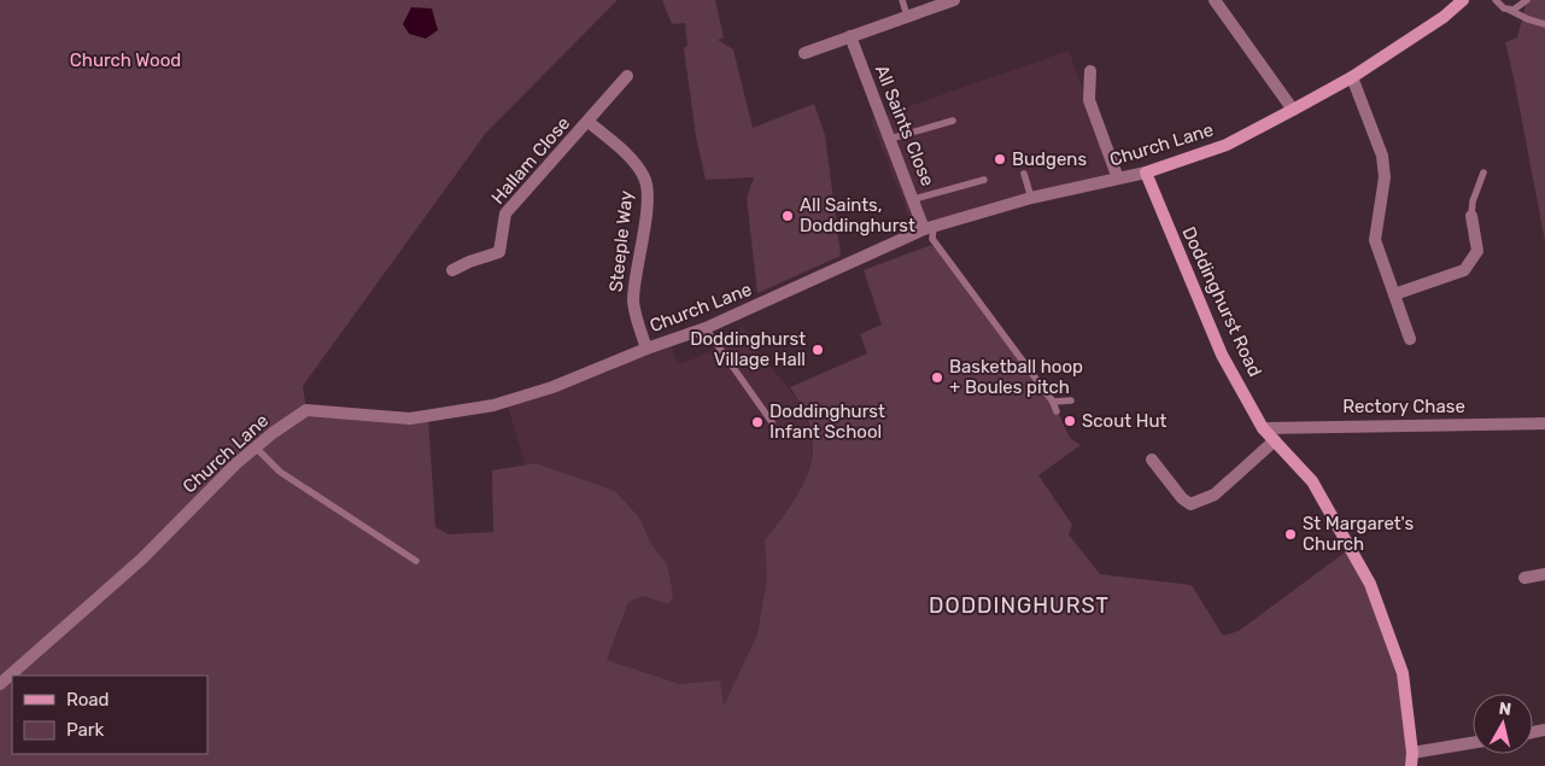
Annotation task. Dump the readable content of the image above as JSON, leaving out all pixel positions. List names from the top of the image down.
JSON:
{
  "streets": {
    "street": [
      "All Saints Close",
      "Church Lane",
      "Hallam Close",
      "Steeple Way",
      "Doddinghurst Road",
      "Rectory Chase"
    ]
  },
  "crossings": [
    ["All Saints Close", "Church Lane"],
    ["Church Lane", "Steeple Way"],
    ["Church Lane", "Doddinghurst Road"],
    ["Hallam Close", "Steeple Way"],
    ["Doddinghurst Road", "Rectory Chase"]
  ],
  "districts": ["DODDINGHURST"],
  "parks": ["Church Wood"],
  "places": [
    "Budgens",
    "All Saints, Doddinghurst",
    "Doddinghurst Village Hall",
    "Basketball hoop + Boules pitch",
    "Scout Hut",
    "Doddinghurst Infant School",
    "St Margaret's Church"
  ],
  "legend": ["Road", "Park"],
  "north": "top"
}
